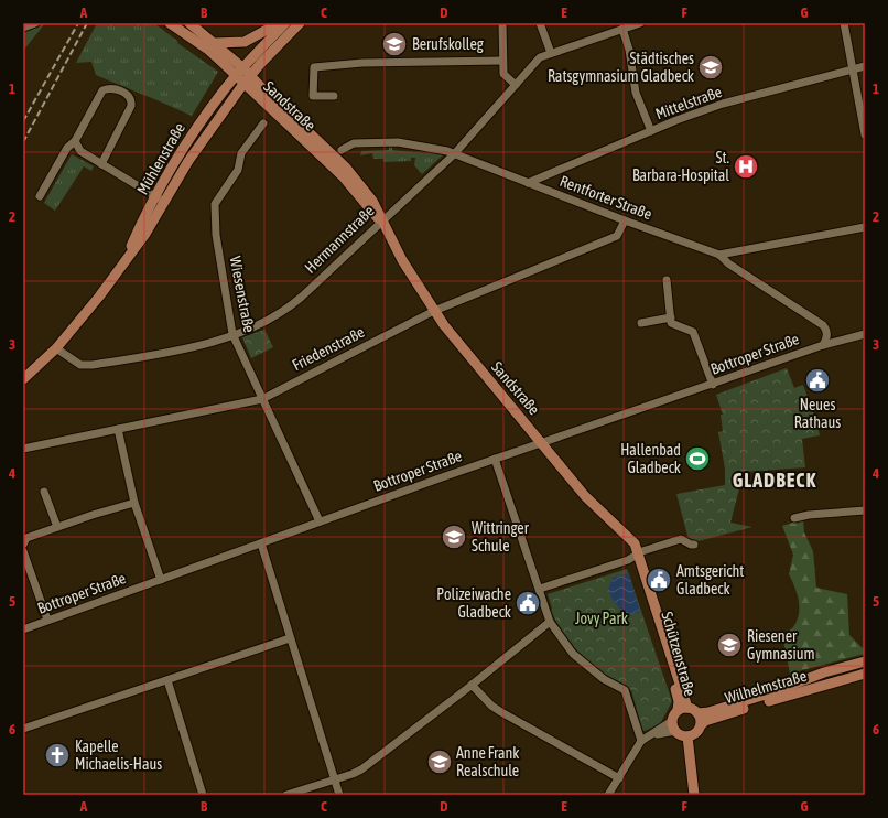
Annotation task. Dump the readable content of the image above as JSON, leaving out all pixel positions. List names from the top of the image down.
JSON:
{
  "streets": {
    "main road": [
      "Sandstraße",
      "Mühlenstraße",
      "Schützenstraße",
      "Wilhelmstraße"
    ],
    "street": [
      "Mittelstraße",
      "Rentforter Straße",
      "Hermannstraße",
      "Wiesenstraße",
      "Friedenstraße",
      "Bottroper Straße"
    ]
  },
  "crossings": [
    ["Mittelstraße", "Rentforter Straße"],
    ["Sandstraße", "Mühlenstraße"],
    ["Sandstraße", "Hermannstraße"],
    ["Sandstraße", "Friedenstraße"],
    ["Sandstraße", "Bottroper Straße"],
    ["Sandstraße", "Schützenstraße"],
    ["Mühlenstraße", "Hermannstraße"],
    ["Rentforter Straße", "Hermannstraße"],
    ["Rentforter Straße", "Friedenstraße"],
    ["Rentforter Straße", "Bottroper Straße"],
    ["Hermannstraße", "Wiesenstraße"],
    ["Wiesenstraße", "Friedenstraße"],
    ["Wiesenstraße", "Bottroper Straße"],
    ["Bottroper Straße", "Schützenstraße"],
    ["Schützenstraße", "Wilhelmstraße"]
  ],
  "districts": ["GLADBECK"],
  "parks": ["Jovy Park"],
  "places": {
    "school or university": [
      "Berufskolleg",
      "Städtisches Ratsgymnasium Gladbeck",
      "Wittringer Schule",
      "Riesener Gymnasium",
      "Anne Frank Realschule"
    ],
    "hospital": ["St. Barbara-Hospital"],
    "public building": ["Neues Rathaus", "Amtsgericht Gladbeck", "Polizeiwache Gladbeck"],
    "sports": ["Hallenbad Gladbeck"],
    "church": ["Kapelle Michaelis-Haus"]
  },
  "grid": {
    "columns": [
      "A",
      "B",
      "C",
      "D",
      "E",
      "F",
      "G"
    ],
    "rows": [
      "1",
      "2",
      "3",
      "4",
      "5",
      "6"
    ]
  }
}
